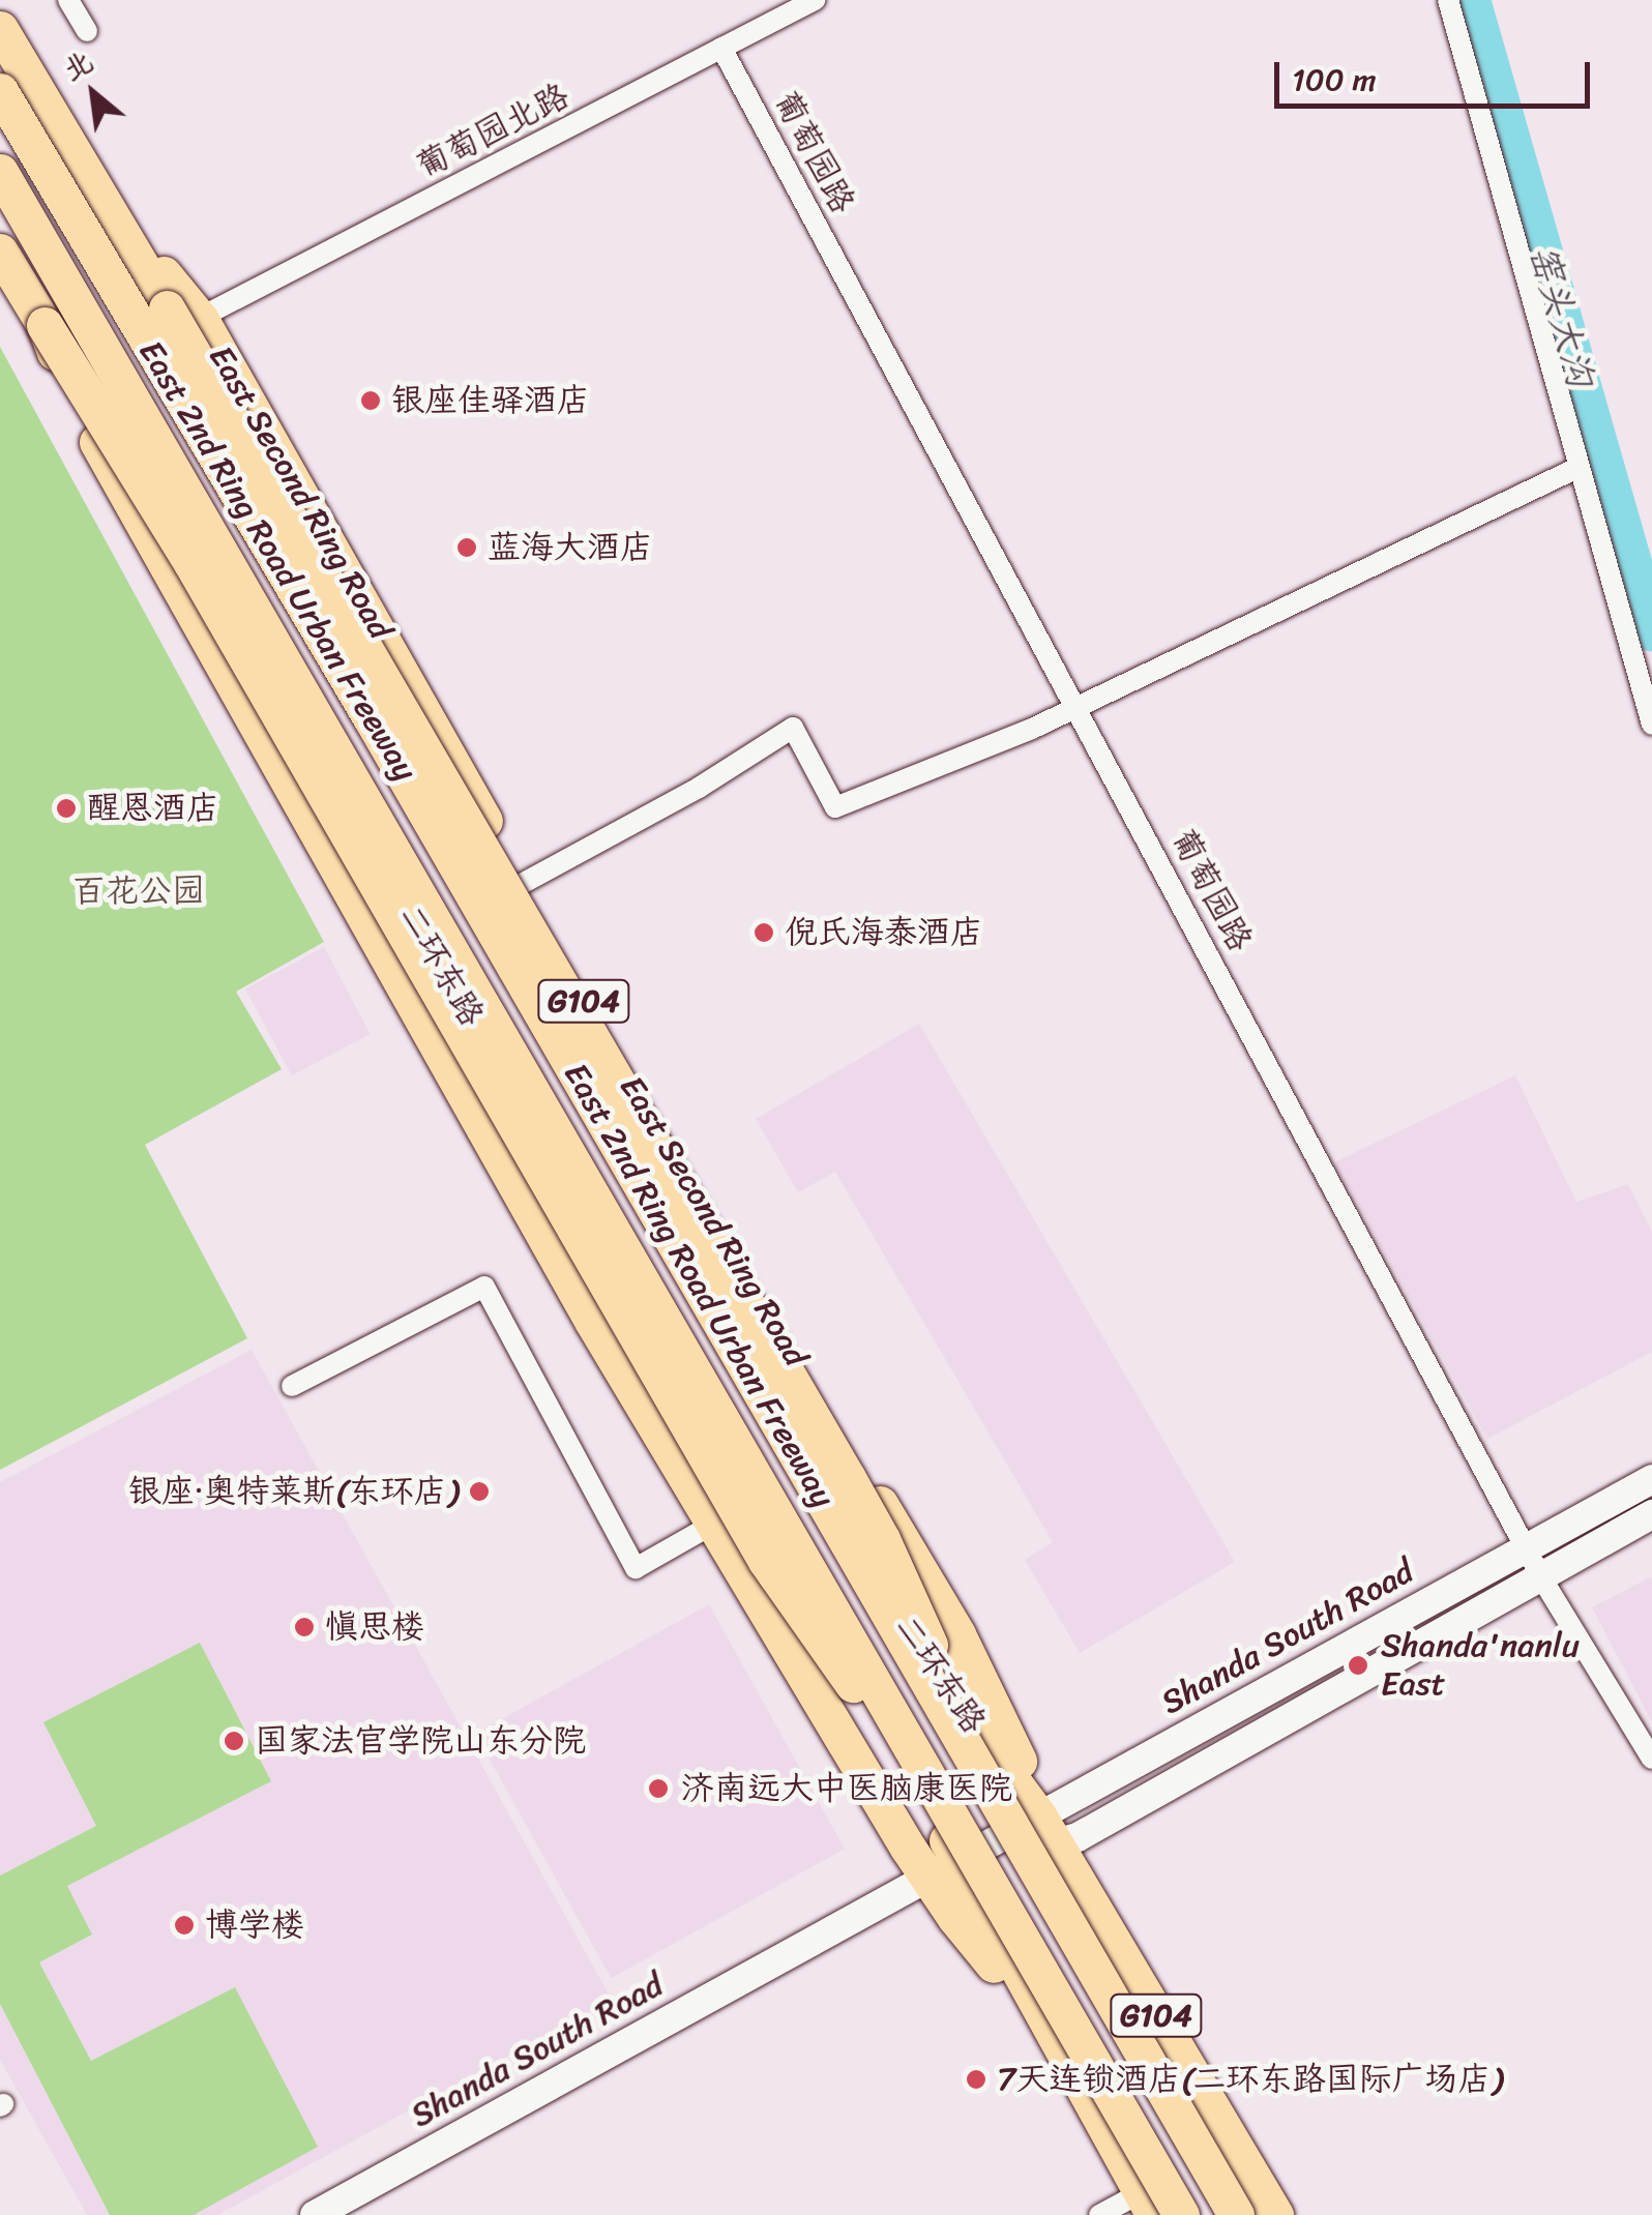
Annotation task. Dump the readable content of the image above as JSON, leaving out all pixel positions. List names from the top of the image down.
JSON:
{
  "streets": {
    "highway": [
      "East Second Ring Road",
      "East 2nd Ring Road Urban Freeway",
      "二环东路",
      "G104"
    ],
    "main road": ["Shanda South Road"],
    "street": ["葡萄园北路", "葡萄园路"]
  },
  "crossings": [
    ["葡萄园北路", "葡萄园路"],
    ["葡萄园北路", "East Second Ring Road"],
    ["葡萄园北路", "二环东路"],
    ["葡萄园路", "Shanda South Road"],
    ["East Second Ring Road", "East 2nd Ring Road Urban Freeway"],
    ["East Second Ring Road", "二环东路"],
    ["East Second Ring Road", "Shanda South Road"],
    ["East 2nd Ring Road Urban Freeway", "二环东路"],
    ["East 2nd Ring Road Urban Freeway", "G104"],
    ["East 2nd Ring Road Urban Freeway", "Shanda South Road"],
    ["二环东路", "G104"],
    ["二环东路", "Shanda South Road"],
    ["G104", "Shanda South Road"]
  ],
  "water": ["窑头大沟"],
  "parks": ["百花公园"],
  "places": [
    "银座佳驿酒店",
    "蓝海大酒店",
    "醒恩酒店",
    "倪氏海泰酒店",
    "银座·奥特莱斯(东环店)",
    "慎思楼",
    "Shanda'nanlu East",
    "国家法官学院山东分院",
    "济南远大中医脑康医院",
    "博学楼",
    "7天连锁酒店(二环东路国际广场店)"
  ],
  "scale_bar": "100 m",
  "north": "top left"
}
